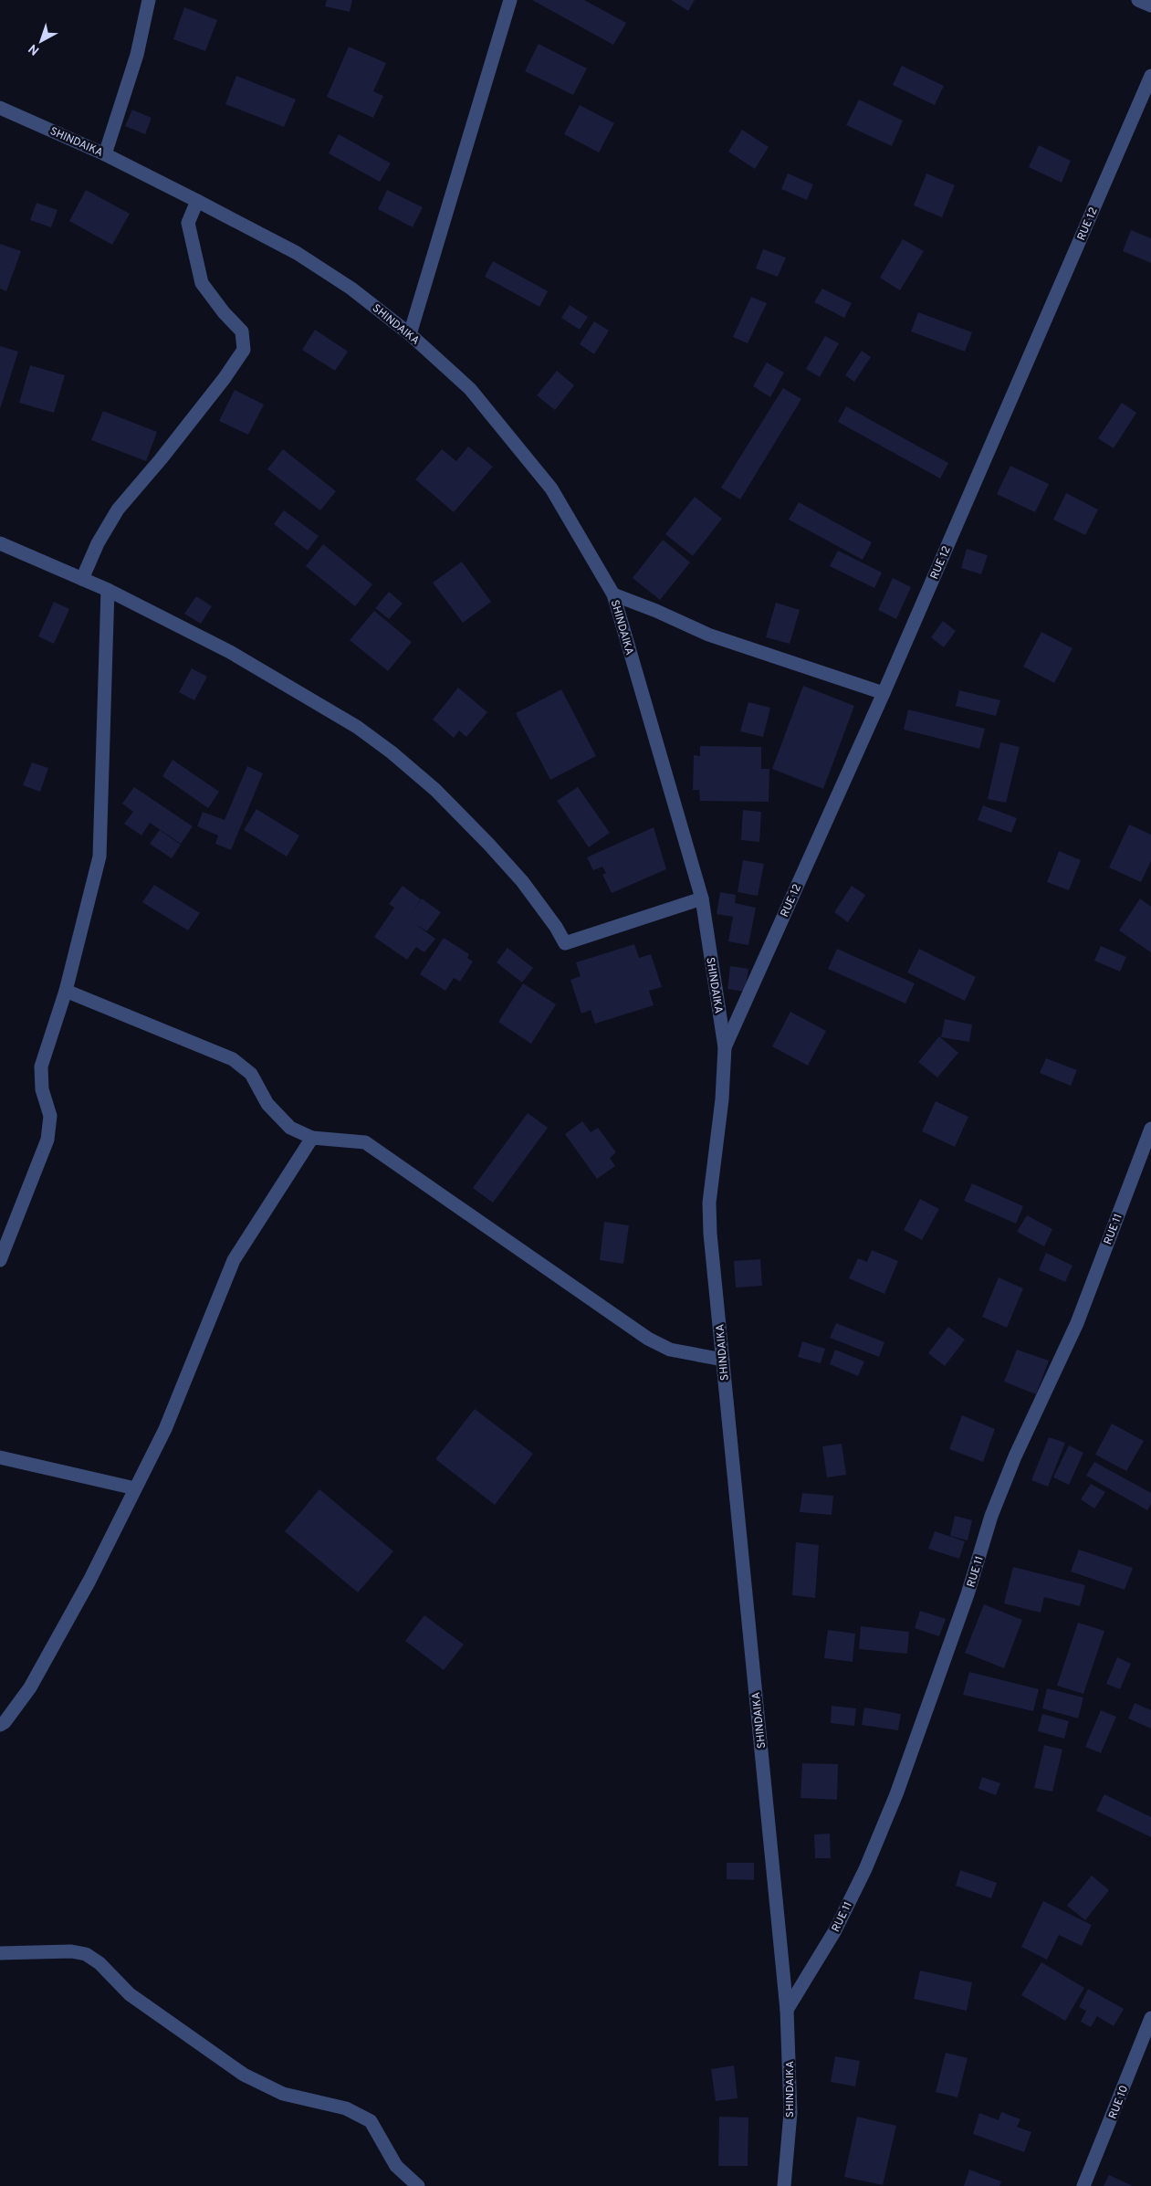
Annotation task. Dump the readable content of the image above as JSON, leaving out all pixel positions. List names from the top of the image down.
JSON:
{
  "streets": {
    "street": [
      "SHINDAIKA",
      "RUE 12",
      "RUE 11",
      "RUE 10"
    ]
  },
  "crossings": [
    ["SHINDAIKA", "RUE 12"],
    ["SHINDAIKA", "RUE 11"]
  ],
  "north": "bottom left"
}
